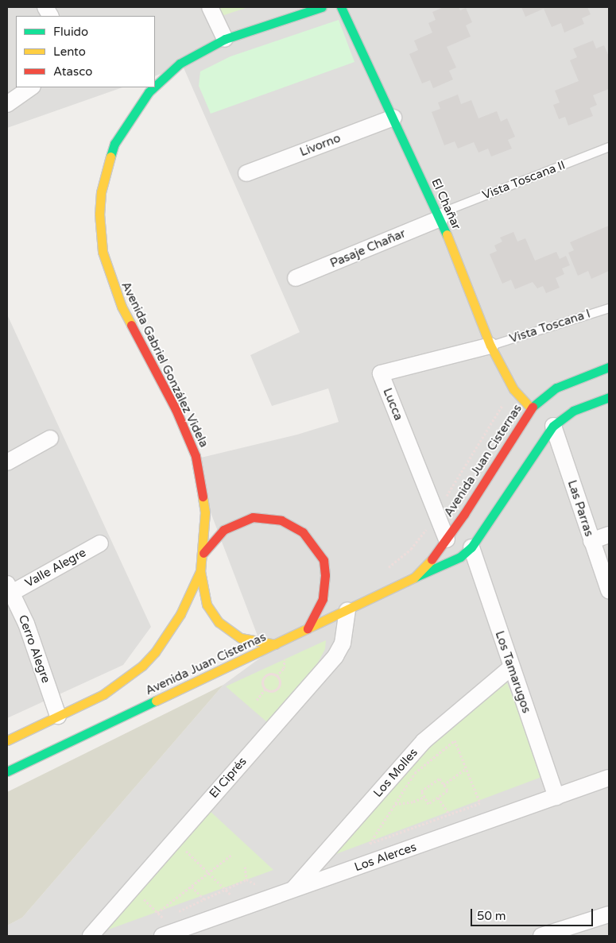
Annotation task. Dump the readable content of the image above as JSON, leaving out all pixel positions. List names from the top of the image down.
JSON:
{
  "streets": {
    "main road": ["El Chañar", "Avenida Gabriel González Videla", "Avenida Juan Cisternas"],
    "street": [
      "Livorno",
      "Pasaje Chañar",
      "Lucca",
      "Las Parras",
      "Valle Alegre",
      "Cerro Alegre",
      "Los Tamarugos",
      "Los Molles",
      "El Ciprés",
      "Los Alerces"
    ],
    "lane": ["Vista Toscana II", "Vista Toscana I"]
  },
  "crossings": [
    ["Livorno", "El Chañar"],
    ["Vista Toscana II", "El Chañar"],
    ["Vista Toscana II", "Pasaje Chañar"],
    ["El Chañar", "Pasaje Chañar"],
    ["El Chañar", "Vista Toscana I"],
    ["El Chañar", "Lucca"],
    ["El Chañar", "Avenida Juan Cisternas"],
    ["Vista Toscana I", "Lucca"],
    ["Avenida Gabriel González Videla", "Avenida Juan Cisternas"],
    ["Lucca", "Avenida Juan Cisternas"],
    ["Avenida Juan Cisternas", "Las Parras"],
    ["Avenida Juan Cisternas", "Cerro Alegre"],
    ["Avenida Juan Cisternas", "Los Tamarugos"],
    ["Avenida Juan Cisternas", "El Ciprés"],
    ["Valle Alegre", "Cerro Alegre"],
    ["Los Tamarugos", "Los Molles"],
    ["Los Tamarugos", "Los Alerces"],
    ["Los Molles", "Los Alerces"]
  ],
  "legend": ["Fluido", "Lento", "Atasco"],
  "scale_bar": "50 m"
}
